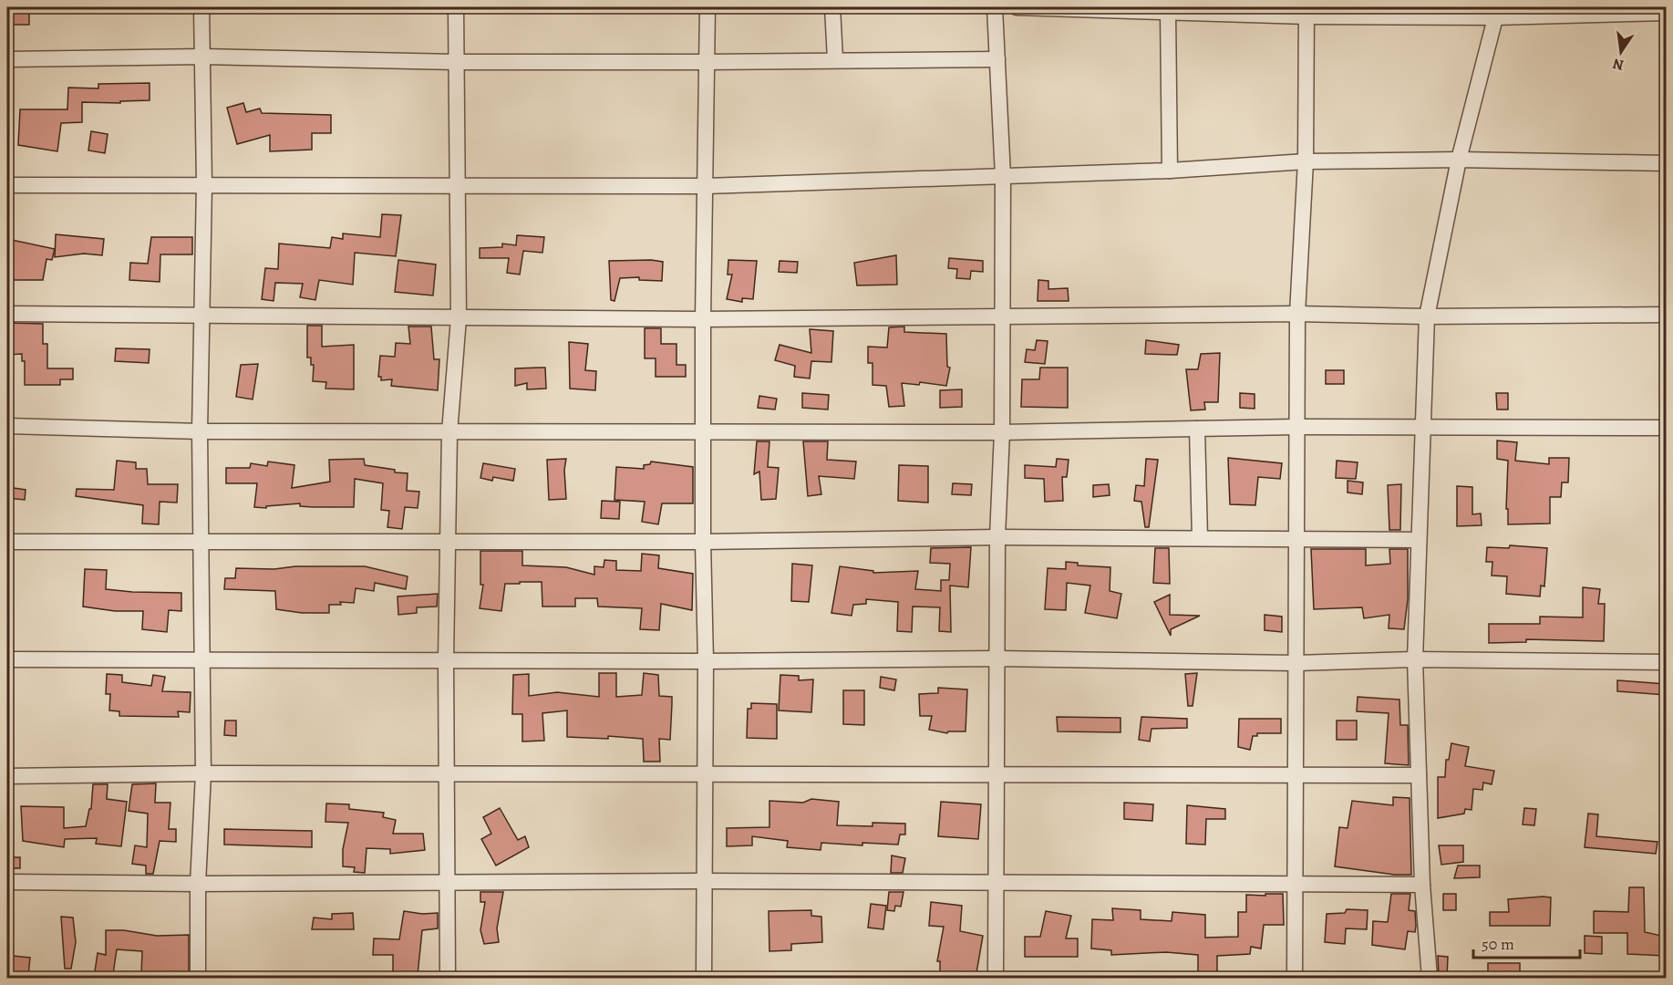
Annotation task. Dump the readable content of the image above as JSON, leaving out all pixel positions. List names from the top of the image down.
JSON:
{
  "scale_bar": "50 m",
  "north": "bottom"
}
